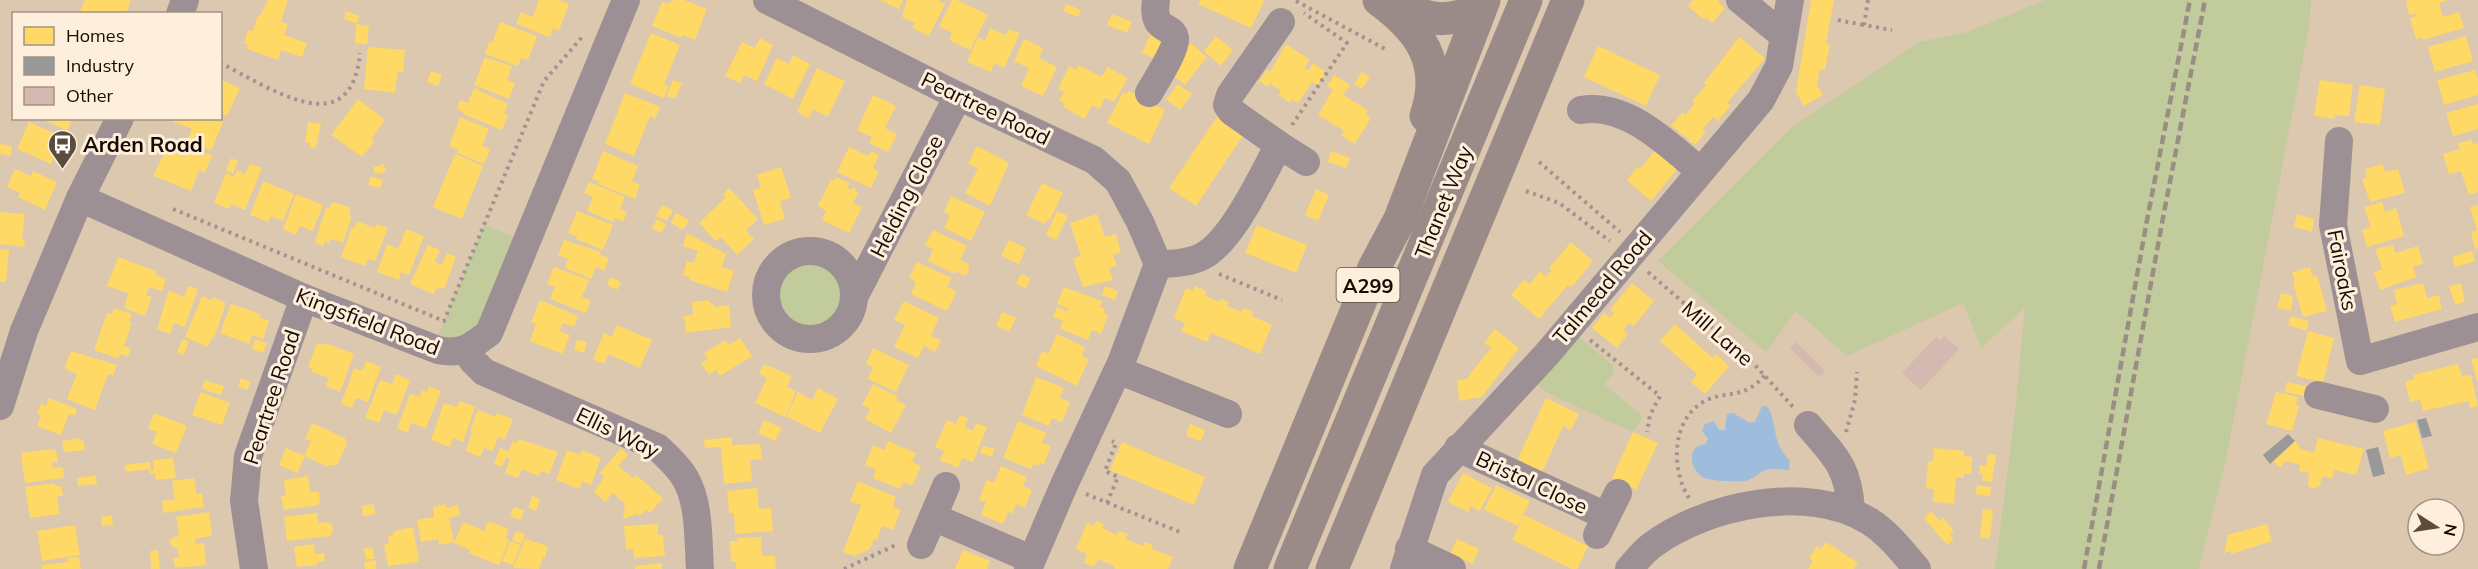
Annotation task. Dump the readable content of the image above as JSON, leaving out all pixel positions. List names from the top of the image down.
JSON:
{
  "streets": {
    "highway": ["Thanet Way", "A299"],
    "street": [
      "Peartree Road",
      "Helding Close",
      "Fairoaks",
      "Talmead Road",
      "Kingsfield Road",
      "Ellis Way",
      "Bristol Close"
    ],
    "path": ["Mill Lane"]
  },
  "crossings": [
    ["Peartree Road", "Helding Close"],
    ["Peartree Road", "Kingsfield Road"],
    ["Talmead Road", "Mill Lane"],
    ["Talmead Road", "Bristol Close"],
    ["Kingsfield Road", "Ellis Way"]
  ],
  "places": {
    "bus stop": ["Arden Road"]
  },
  "legend": ["Homes", "Industry", "Other"],
  "north": "right"
}
